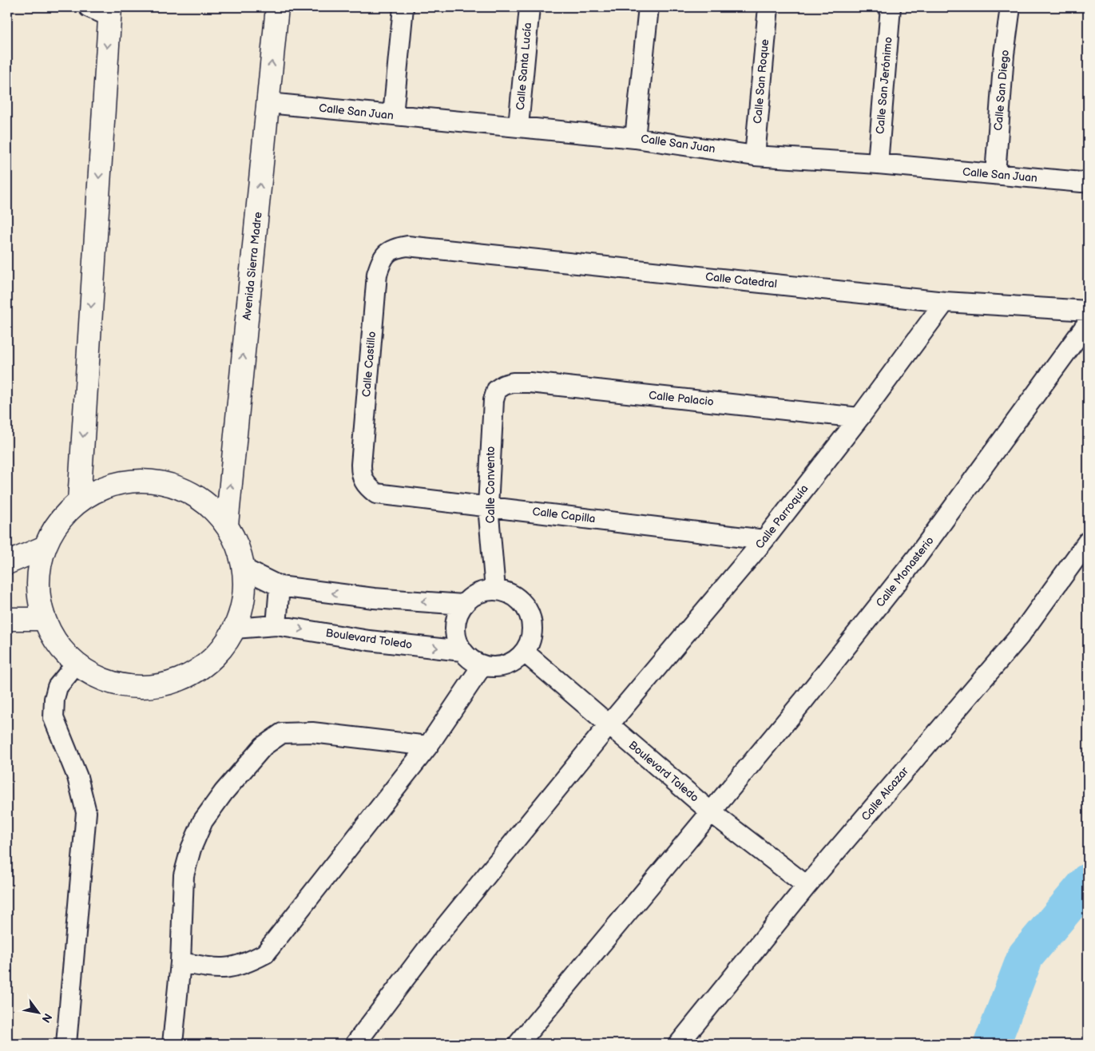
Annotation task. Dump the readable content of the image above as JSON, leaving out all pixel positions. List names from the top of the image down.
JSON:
{
  "streets": {
    "street": [
      "Calle Santa Lucía",
      "Calle San Roque",
      "Calle San Jerónimo",
      "Calle San Diego",
      "Calle San Juan",
      "Avenida Sierra Madre",
      "Calle Catedral",
      "Calle Castillo",
      "Calle Palacio",
      "Calle Convento",
      "Calle Capilla",
      "Calle Parroquía",
      "Calle Monasterio",
      "Boulevard Toledo",
      "Calle Alcazar"
    ]
  },
  "crossings": [
    ["Calle Santa Lucía", "Calle San Juan"],
    ["Calle San Roque", "Calle San Juan"],
    ["Calle San Jerónimo", "Calle San Juan"],
    ["Calle San Diego", "Calle San Juan"],
    ["Calle San Juan", "Avenida Sierra Madre"],
    ["Calle Catedral", "Calle Castillo"],
    ["Calle Catedral", "Calle Parroquía"],
    ["Calle Castillo", "Calle Capilla"],
    ["Calle Palacio", "Calle Convento"],
    ["Calle Palacio", "Calle Parroquía"],
    ["Calle Convento", "Calle Capilla"],
    ["Calle Convento", "Boulevard Toledo"],
    ["Calle Capilla", "Calle Parroquía"],
    ["Calle Parroquía", "Boulevard Toledo"],
    ["Calle Monasterio", "Boulevard Toledo"],
    ["Boulevard Toledo", "Calle Alcazar"]
  ],
  "north": "bottom right"
}
